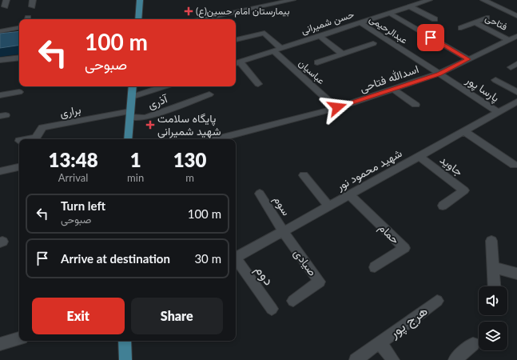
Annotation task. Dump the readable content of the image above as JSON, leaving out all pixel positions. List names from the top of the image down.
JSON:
{
  "streets": {
    "street": [
      "حسن شمیرانی",
      "فتاحی",
      "عبدالرحیمی",
      "عباسیان",
      "اسدالله فتاحی",
      "پارسا پور",
      "آذری",
      "براری",
      "جاوید",
      "شهید محمود نور",
      "سوم",
      "حمام",
      "صیادی",
      "دوم",
      "هرج پور"
    ]
  },
  "crossings": [
    ["حسن شمیرانی", "عبدالرحیمی"],
    ["حسن شمیرانی", "عباسیان"],
    ["فتاحی", "اسدالله فتاحی"],
    ["عبدالرحیمی", "اسدالله فتاحی"],
    ["عبدالرحیمی", "پارسا پور"],
    ["عباسیان", "اسدالله فتاحی"],
    ["اسدالله فتاحی", "پارسا پور"],
    ["پارسا پور", "شهید محمود نور"],
    ["آذری", "براری"],
    ["جاوید", "شهید محمود نور"],
    ["شهید محمود نور", "سوم"],
    ["شهید محمود نور", "حمام"],
    ["شهید محمود نور", "صیادی"],
    ["سوم", "صیادی"]
  ],
  "places": {
    "health": ["بیمارستان امام حسین(ع)", "پایگاه سلامت شهید شمیرانی"]
  },
  "page": {
    "turn": ["100 m", "صبوحی"],
    "eta": [
      "13:48",
      "Arrival",
      "1",
      "min",
      "130",
      "m"
    ],
    "list": [
      {
        "name": "Turn left",
        "note": "صبوحی",
        "value": "100 m"
      },
      {
        "name": "Arrive at destination",
        "value": "30 m"
      }
    ],
    "buttons": ["Exit", "Share"]
  }
}
